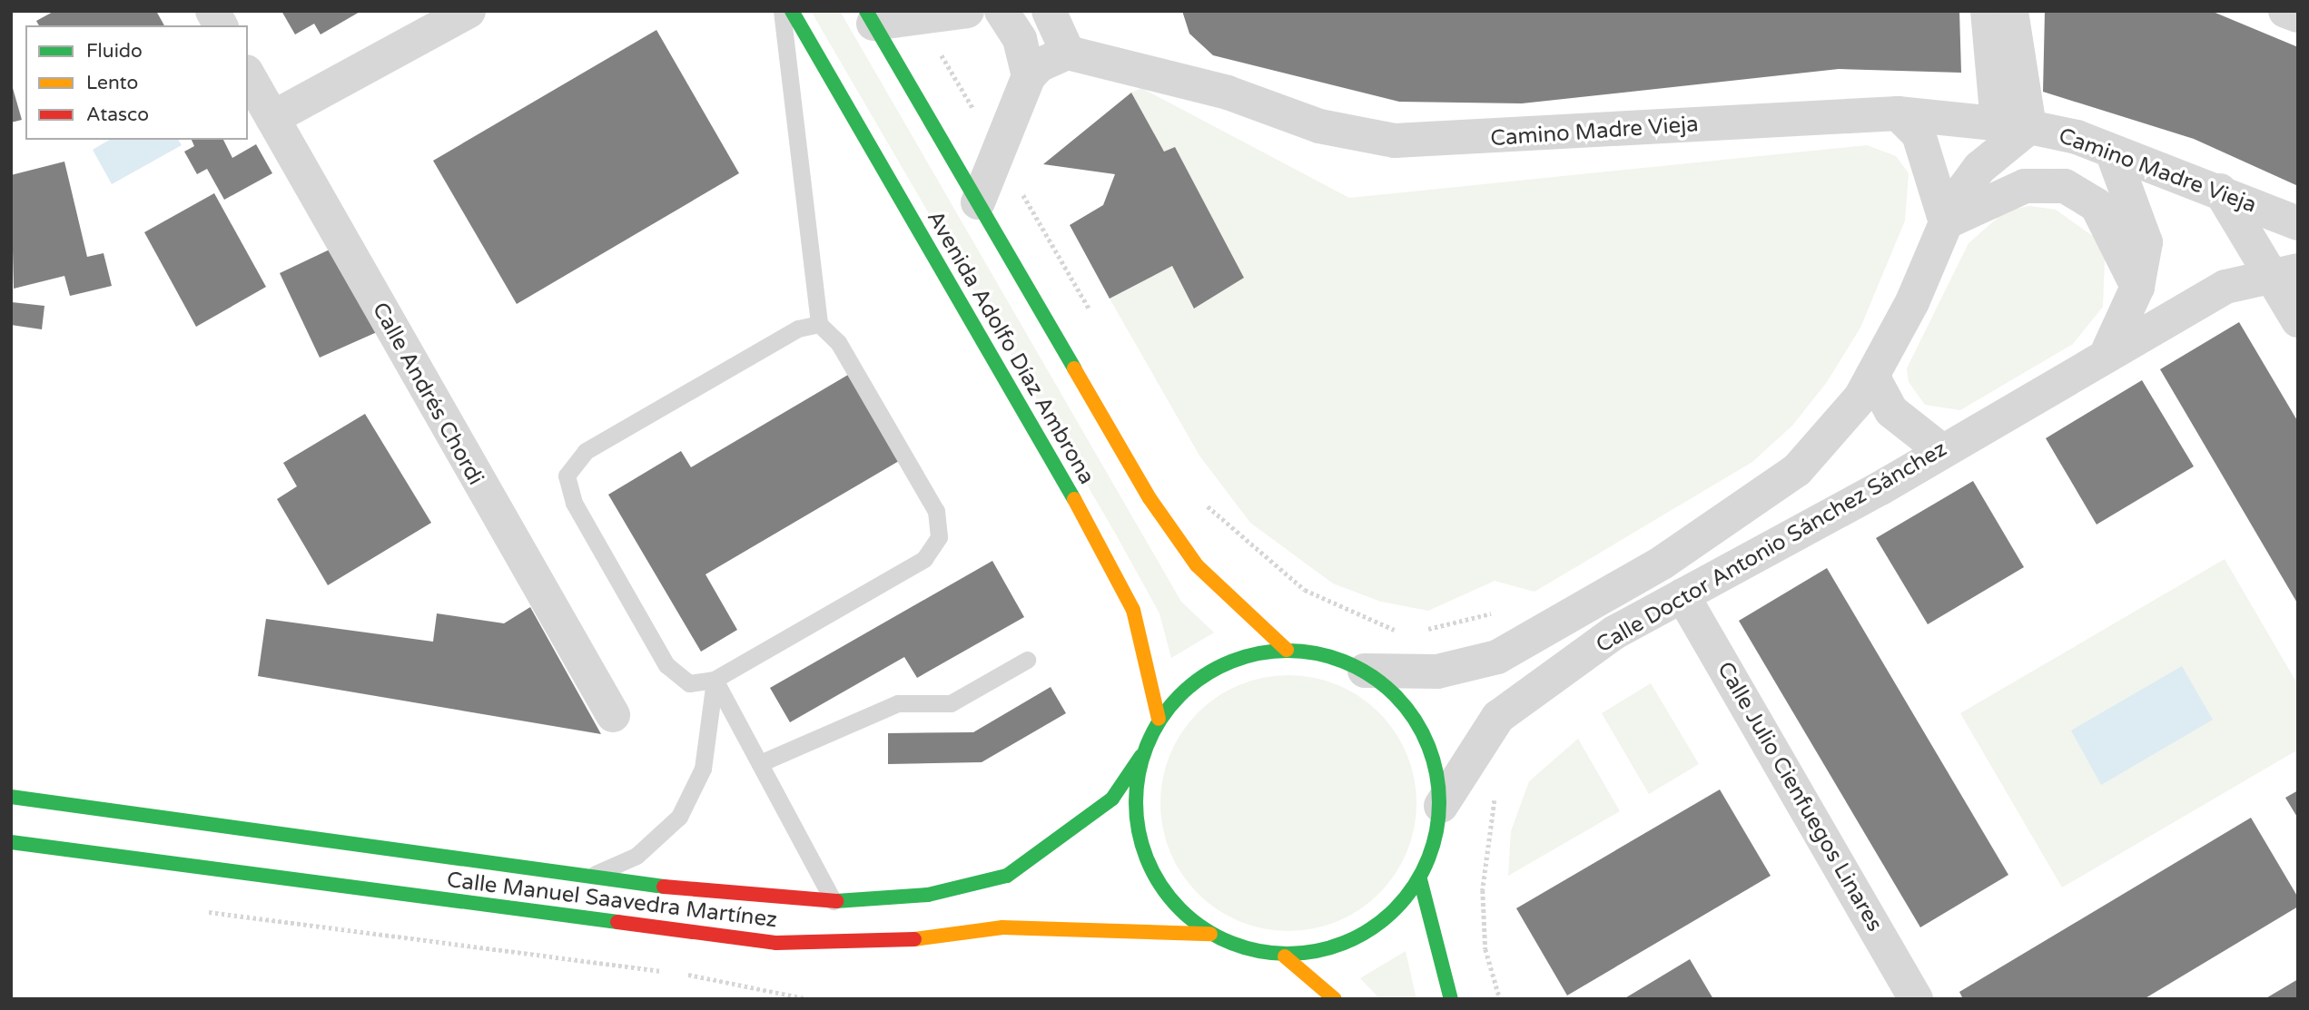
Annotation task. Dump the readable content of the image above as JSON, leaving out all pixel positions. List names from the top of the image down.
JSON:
{
  "streets": {
    "main road": ["Avenida Adolfo Díaz Ambrona", "Calle Manuel Saavedra Martínez"],
    "street": [
      "Camino Madre Vieja",
      "Calle Andrés Chordi",
      "Calle Doctor Antonio Sánchez Sánchez",
      "Calle Julio Cienfuegos Linares"
    ]
  },
  "crossings": [
    ["Camino Madre Vieja", "Calle Doctor Antonio Sánchez Sánchez"],
    ["Calle Doctor Antonio Sánchez Sánchez", "Calle Julio Cienfuegos Linares"]
  ],
  "legend": ["Fluido", "Lento", "Atasco"]
}
